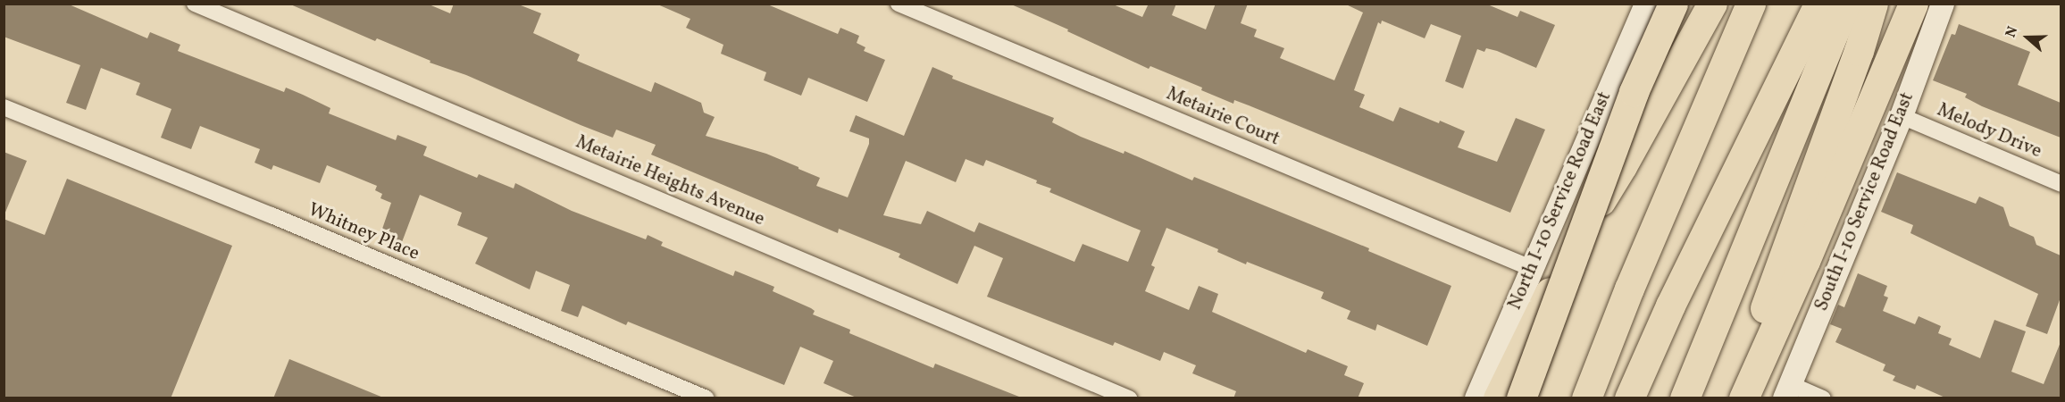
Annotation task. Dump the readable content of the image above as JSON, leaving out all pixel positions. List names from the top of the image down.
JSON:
{
  "streets": {
    "street": [
      "Metairie Court",
      "Melody Drive",
      "Metairie Heights Avenue",
      "North I-10 Service Road East",
      "South I-10 Service Road East",
      "Whitney Place"
    ]
  },
  "crossings": [
    ["Metairie Court", "North I-10 Service Road East"],
    ["Melody Drive", "South I-10 Service Road East"]
  ],
  "north": "left"
}
